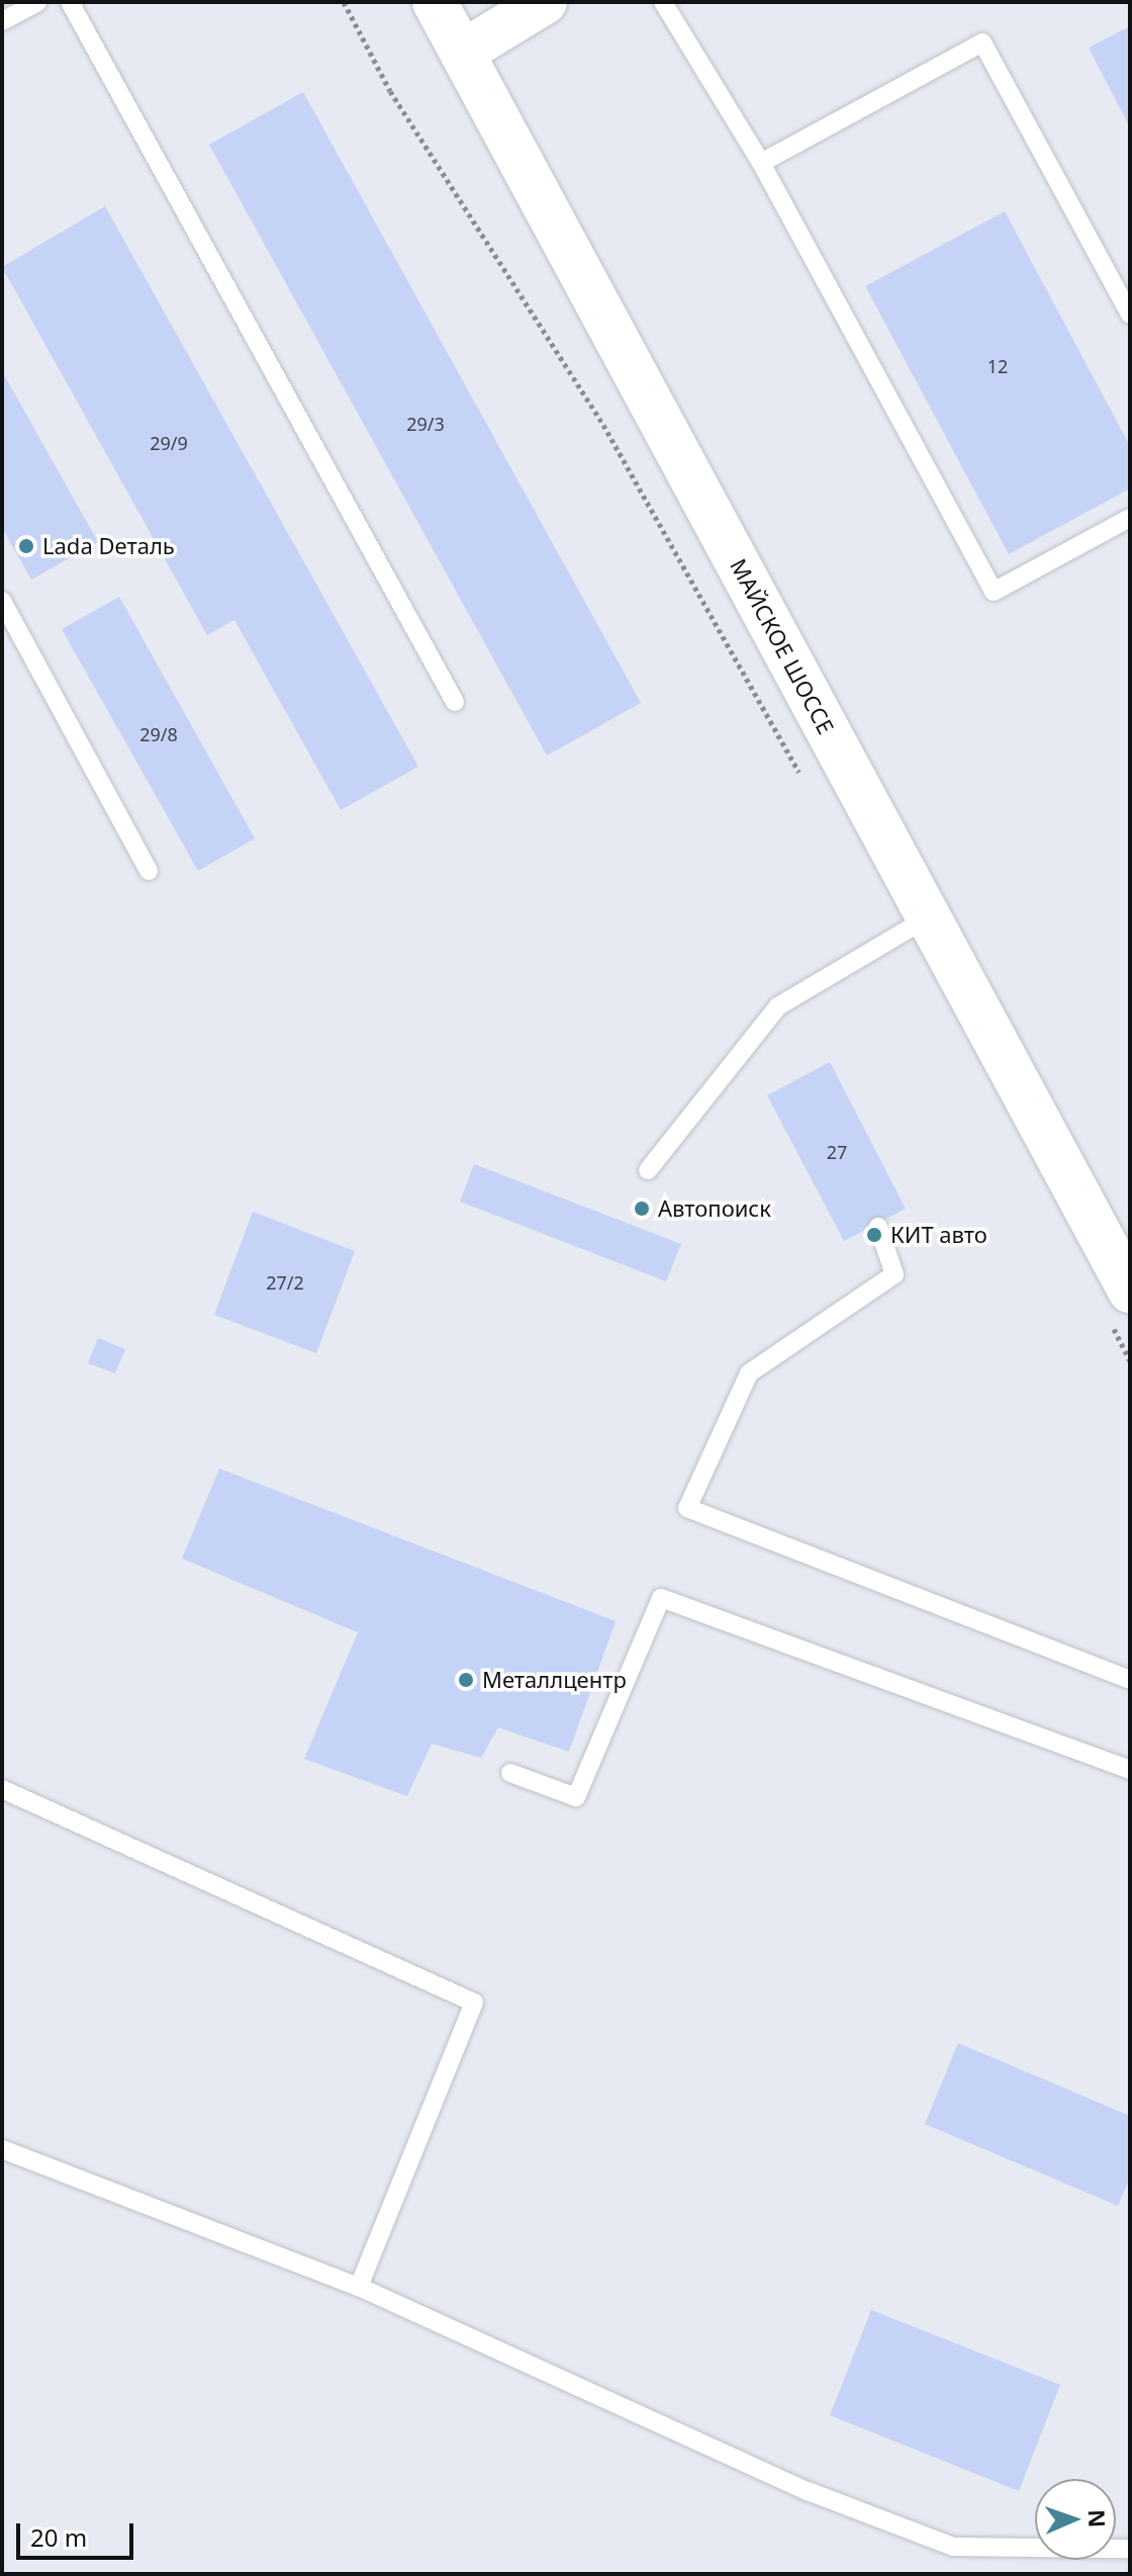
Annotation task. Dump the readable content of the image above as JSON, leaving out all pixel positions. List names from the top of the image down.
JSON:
{
  "streets": {
    "street": ["МАЙСКОЕ ШОССЕ"]
  },
  "places": [
    "Lada Dеталь",
    "Автопоиск",
    "КИТ авто",
    "Металлцентр"
  ],
  "house_numbers": [
    "12",
    "29/3",
    "29/9",
    "29/8",
    "27",
    "27/2"
  ],
  "scale_bar": "20 m",
  "north": "right"
}
